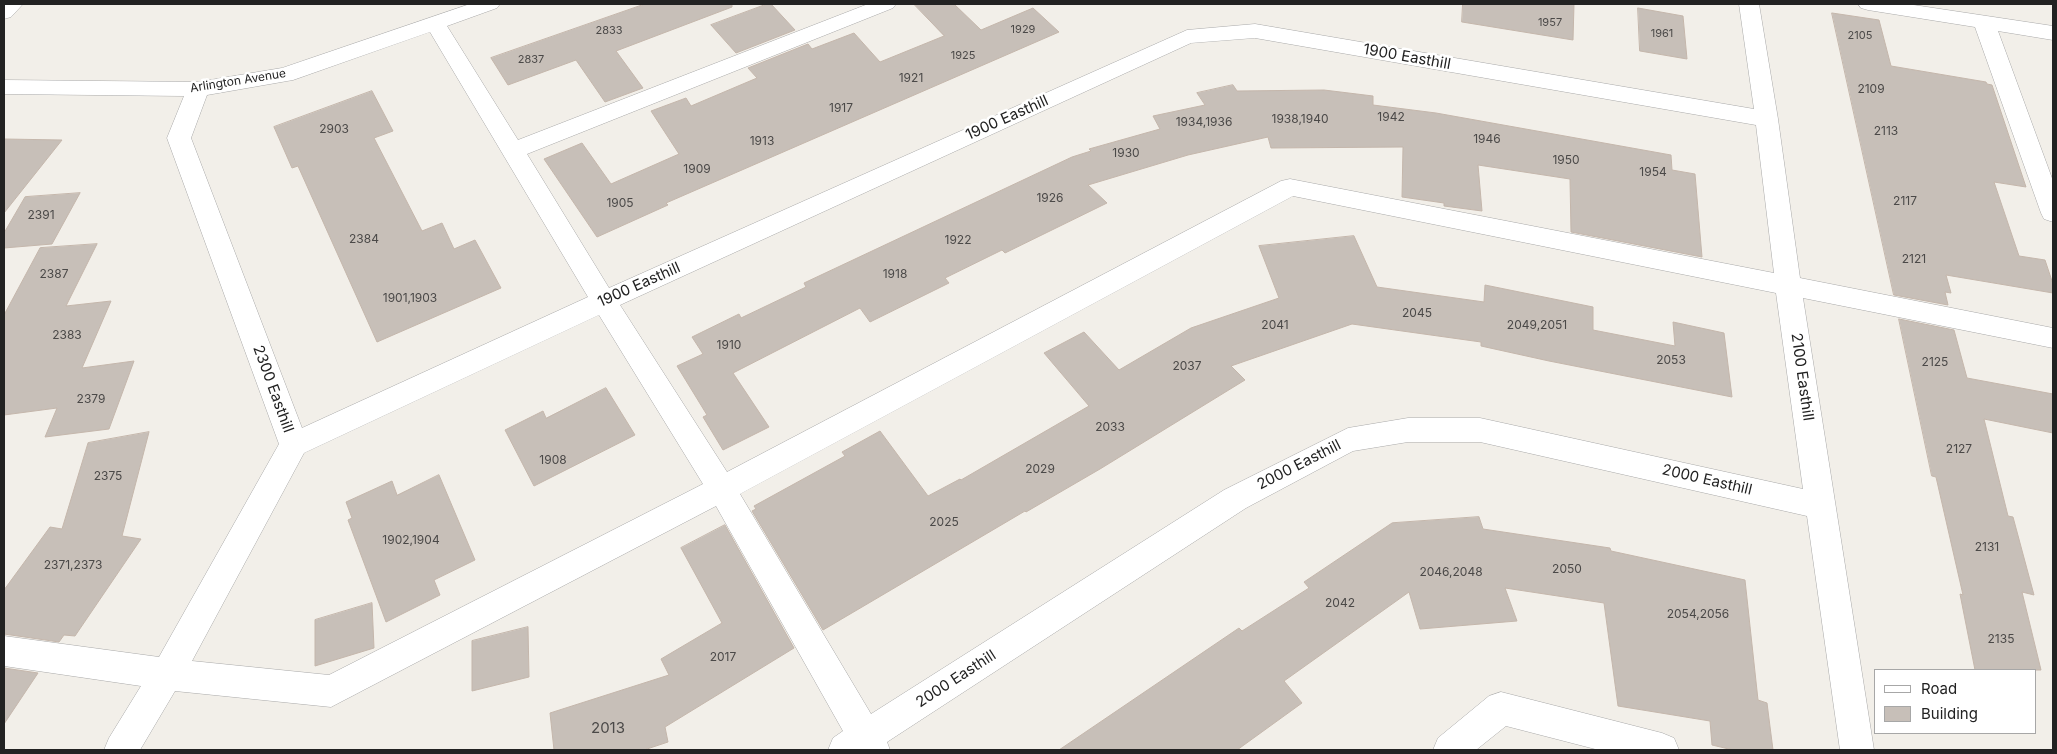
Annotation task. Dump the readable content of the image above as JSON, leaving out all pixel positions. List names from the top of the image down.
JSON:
{
  "streets": {
    "street": [
      "1900 Easthill",
      "Arlington Avenue",
      "2100 Easthill",
      "2300 Easthill",
      "2000 Easthill"
    ]
  },
  "crossings": [
    ["1900 Easthill", "2100 Easthill"],
    ["1900 Easthill", "2300 Easthill"],
    ["Arlington Avenue", "2300 Easthill"],
    ["2100 Easthill", "2000 Easthill"]
  ],
  "house_numbers": [
    "1957",
    "1929",
    "2833",
    "1961",
    "2105",
    "1925",
    "2837",
    "1921",
    "2109",
    "1917",
    "1942",
    "1938,1940",
    "1934,1936",
    "2903",
    "2113",
    "1946",
    "1913",
    "1930",
    "1950",
    "1909",
    "1954",
    "1926",
    "2117",
    "1905",
    "2391",
    "2384",
    "1922",
    "2121",
    "2387",
    "1918",
    "1901,1903",
    "2045",
    "2041",
    "2049,2051",
    "2383",
    "1910",
    "2053",
    "2125",
    "2037",
    "2379",
    "2033",
    "2127",
    "1908",
    "2029",
    "2375",
    "2025",
    "1902,1904",
    "2131",
    "2371,2373",
    "2050",
    "2046,2048",
    "2042",
    "2054,2056",
    "2135",
    "2017",
    "2013"
  ],
  "legend": ["Road", "Building"]
}
